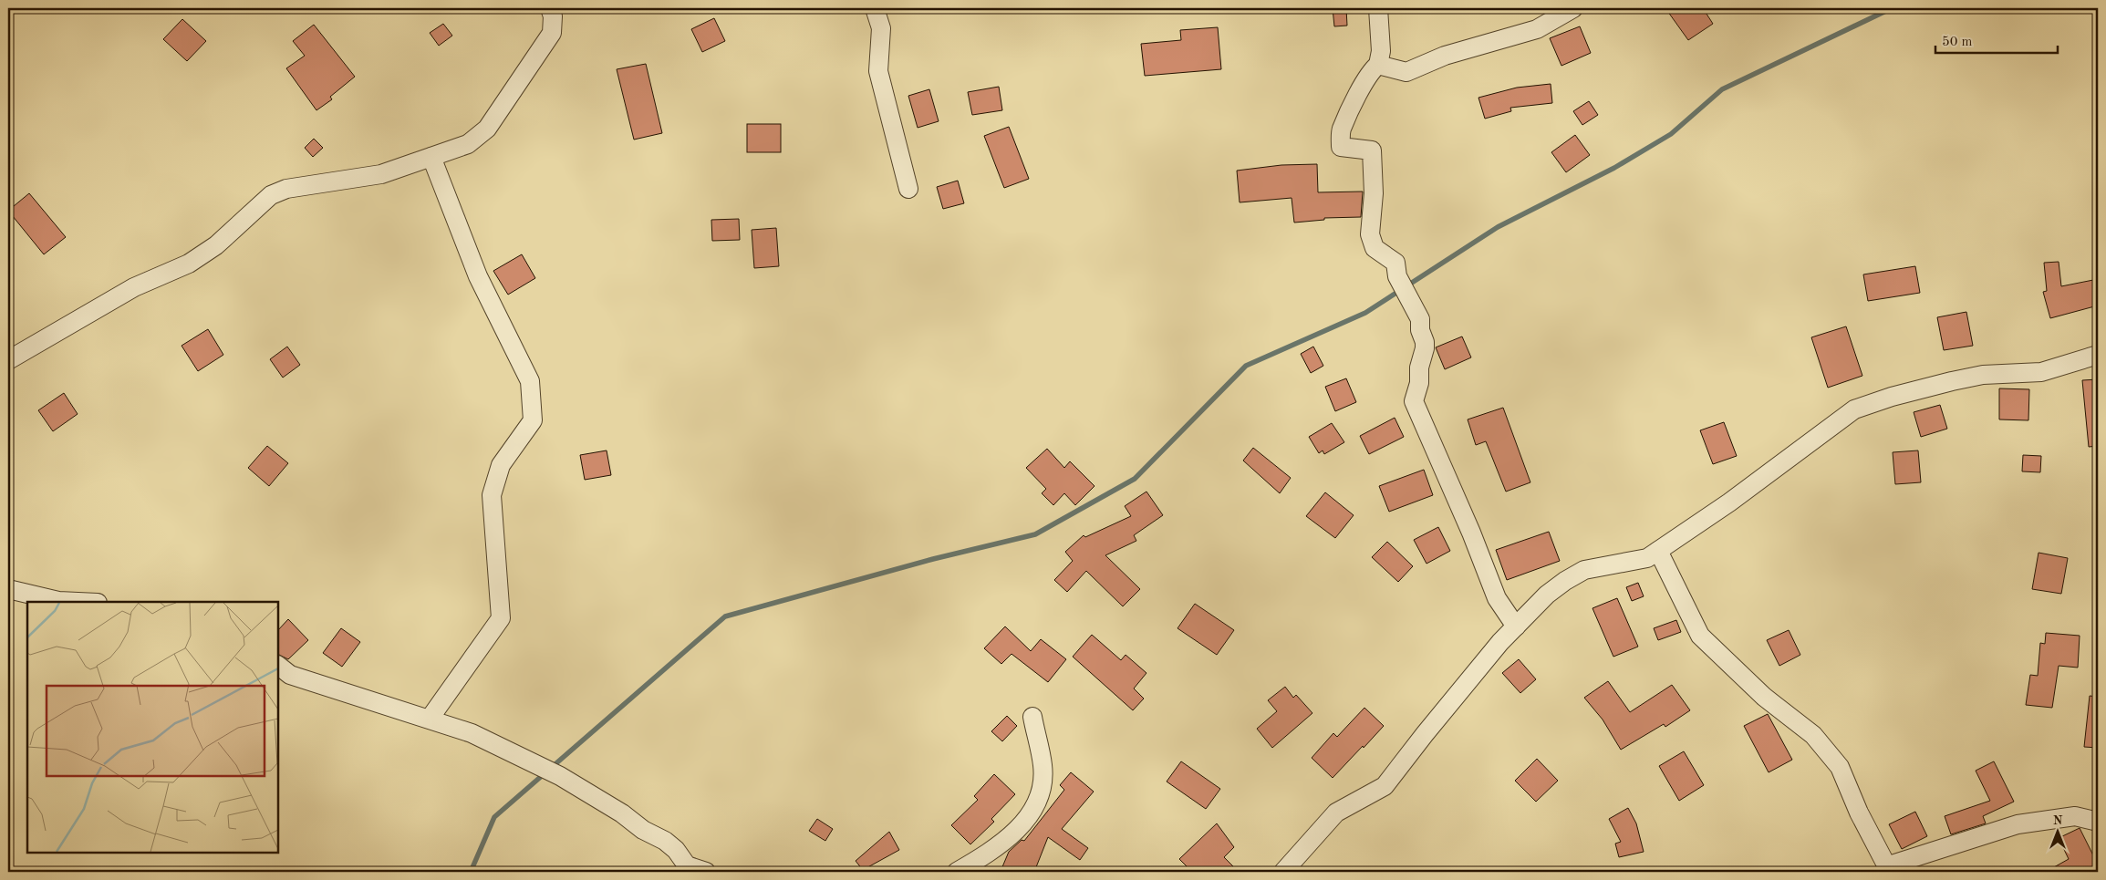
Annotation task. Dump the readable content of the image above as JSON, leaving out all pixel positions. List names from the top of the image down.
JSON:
{
  "scale_bar": "50 m",
  "north": "top"
}
